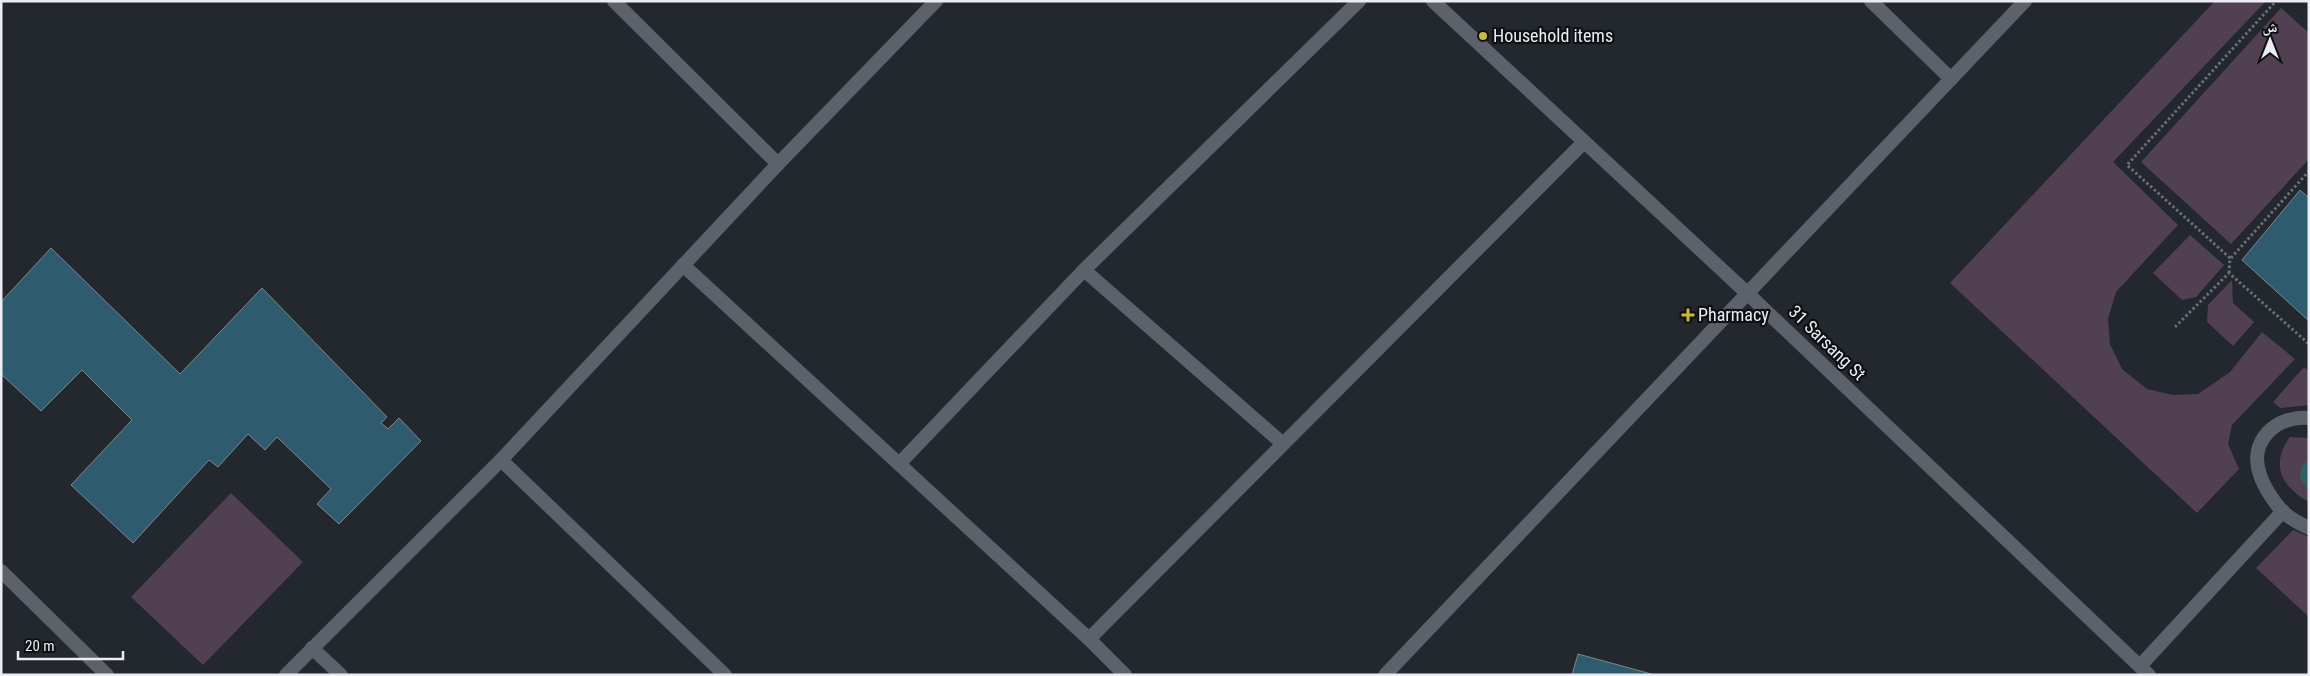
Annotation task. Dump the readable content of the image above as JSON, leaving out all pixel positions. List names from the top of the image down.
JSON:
{
  "streets": {
    "street": ["31 Sarsang St"]
  },
  "places": {
    "other": ["Household items"],
    "health": ["Pharmacy"]
  },
  "scale_bar": "20 m",
  "north": "top"
}
